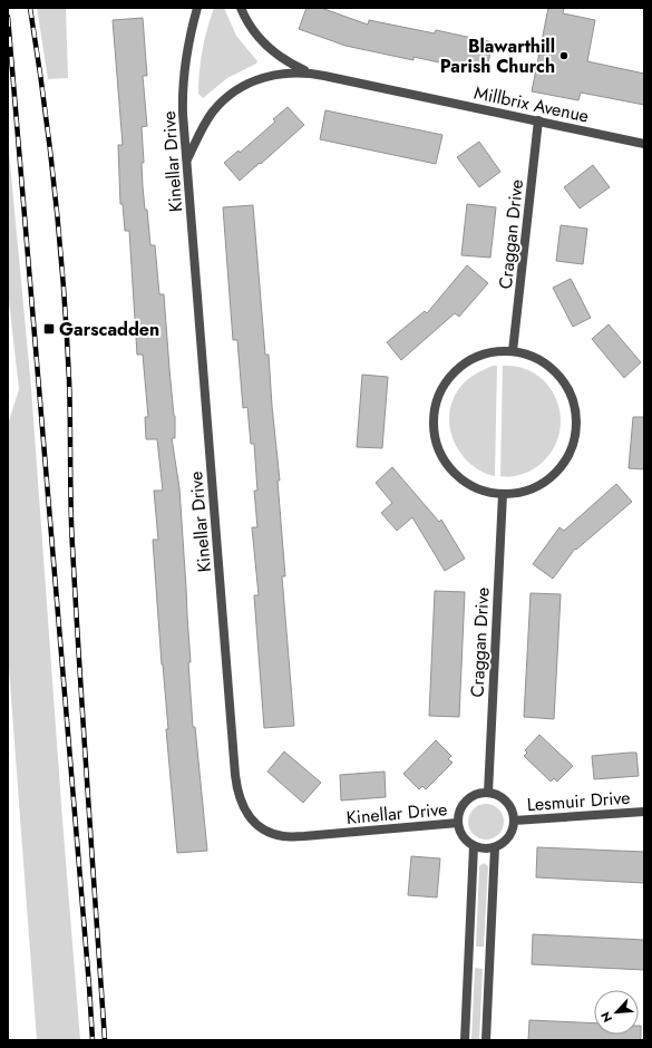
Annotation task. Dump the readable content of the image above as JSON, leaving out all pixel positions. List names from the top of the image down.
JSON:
{
  "streets": {
    "street": [
      "Millbrix Avenue",
      "Kinellar Drive",
      "Craggan Drive",
      "Lesmuir Drive"
    ]
  },
  "crossings": [
    ["Millbrix Avenue", "Kinellar Drive"],
    ["Millbrix Avenue", "Craggan Drive"],
    ["Kinellar Drive", "Craggan Drive"],
    ["Kinellar Drive", "Lesmuir Drive"],
    ["Craggan Drive", "Lesmuir Drive"]
  ],
  "places": {
    "other": ["Blawarthill Parish Church"],
    "transit": ["Garscadden"]
  },
  "north": "bottom left"
}
